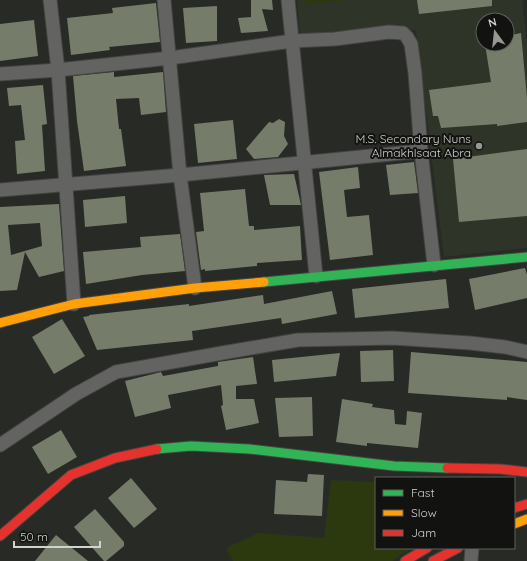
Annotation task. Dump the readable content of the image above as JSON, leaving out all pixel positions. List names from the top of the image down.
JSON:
{
  "places": ["M.S. Secondary Nuns Almakhlsaat Abra"],
  "legend": ["Fast", "Slow", "Jam"],
  "scale_bar": "50 m",
  "north": "top"
}
